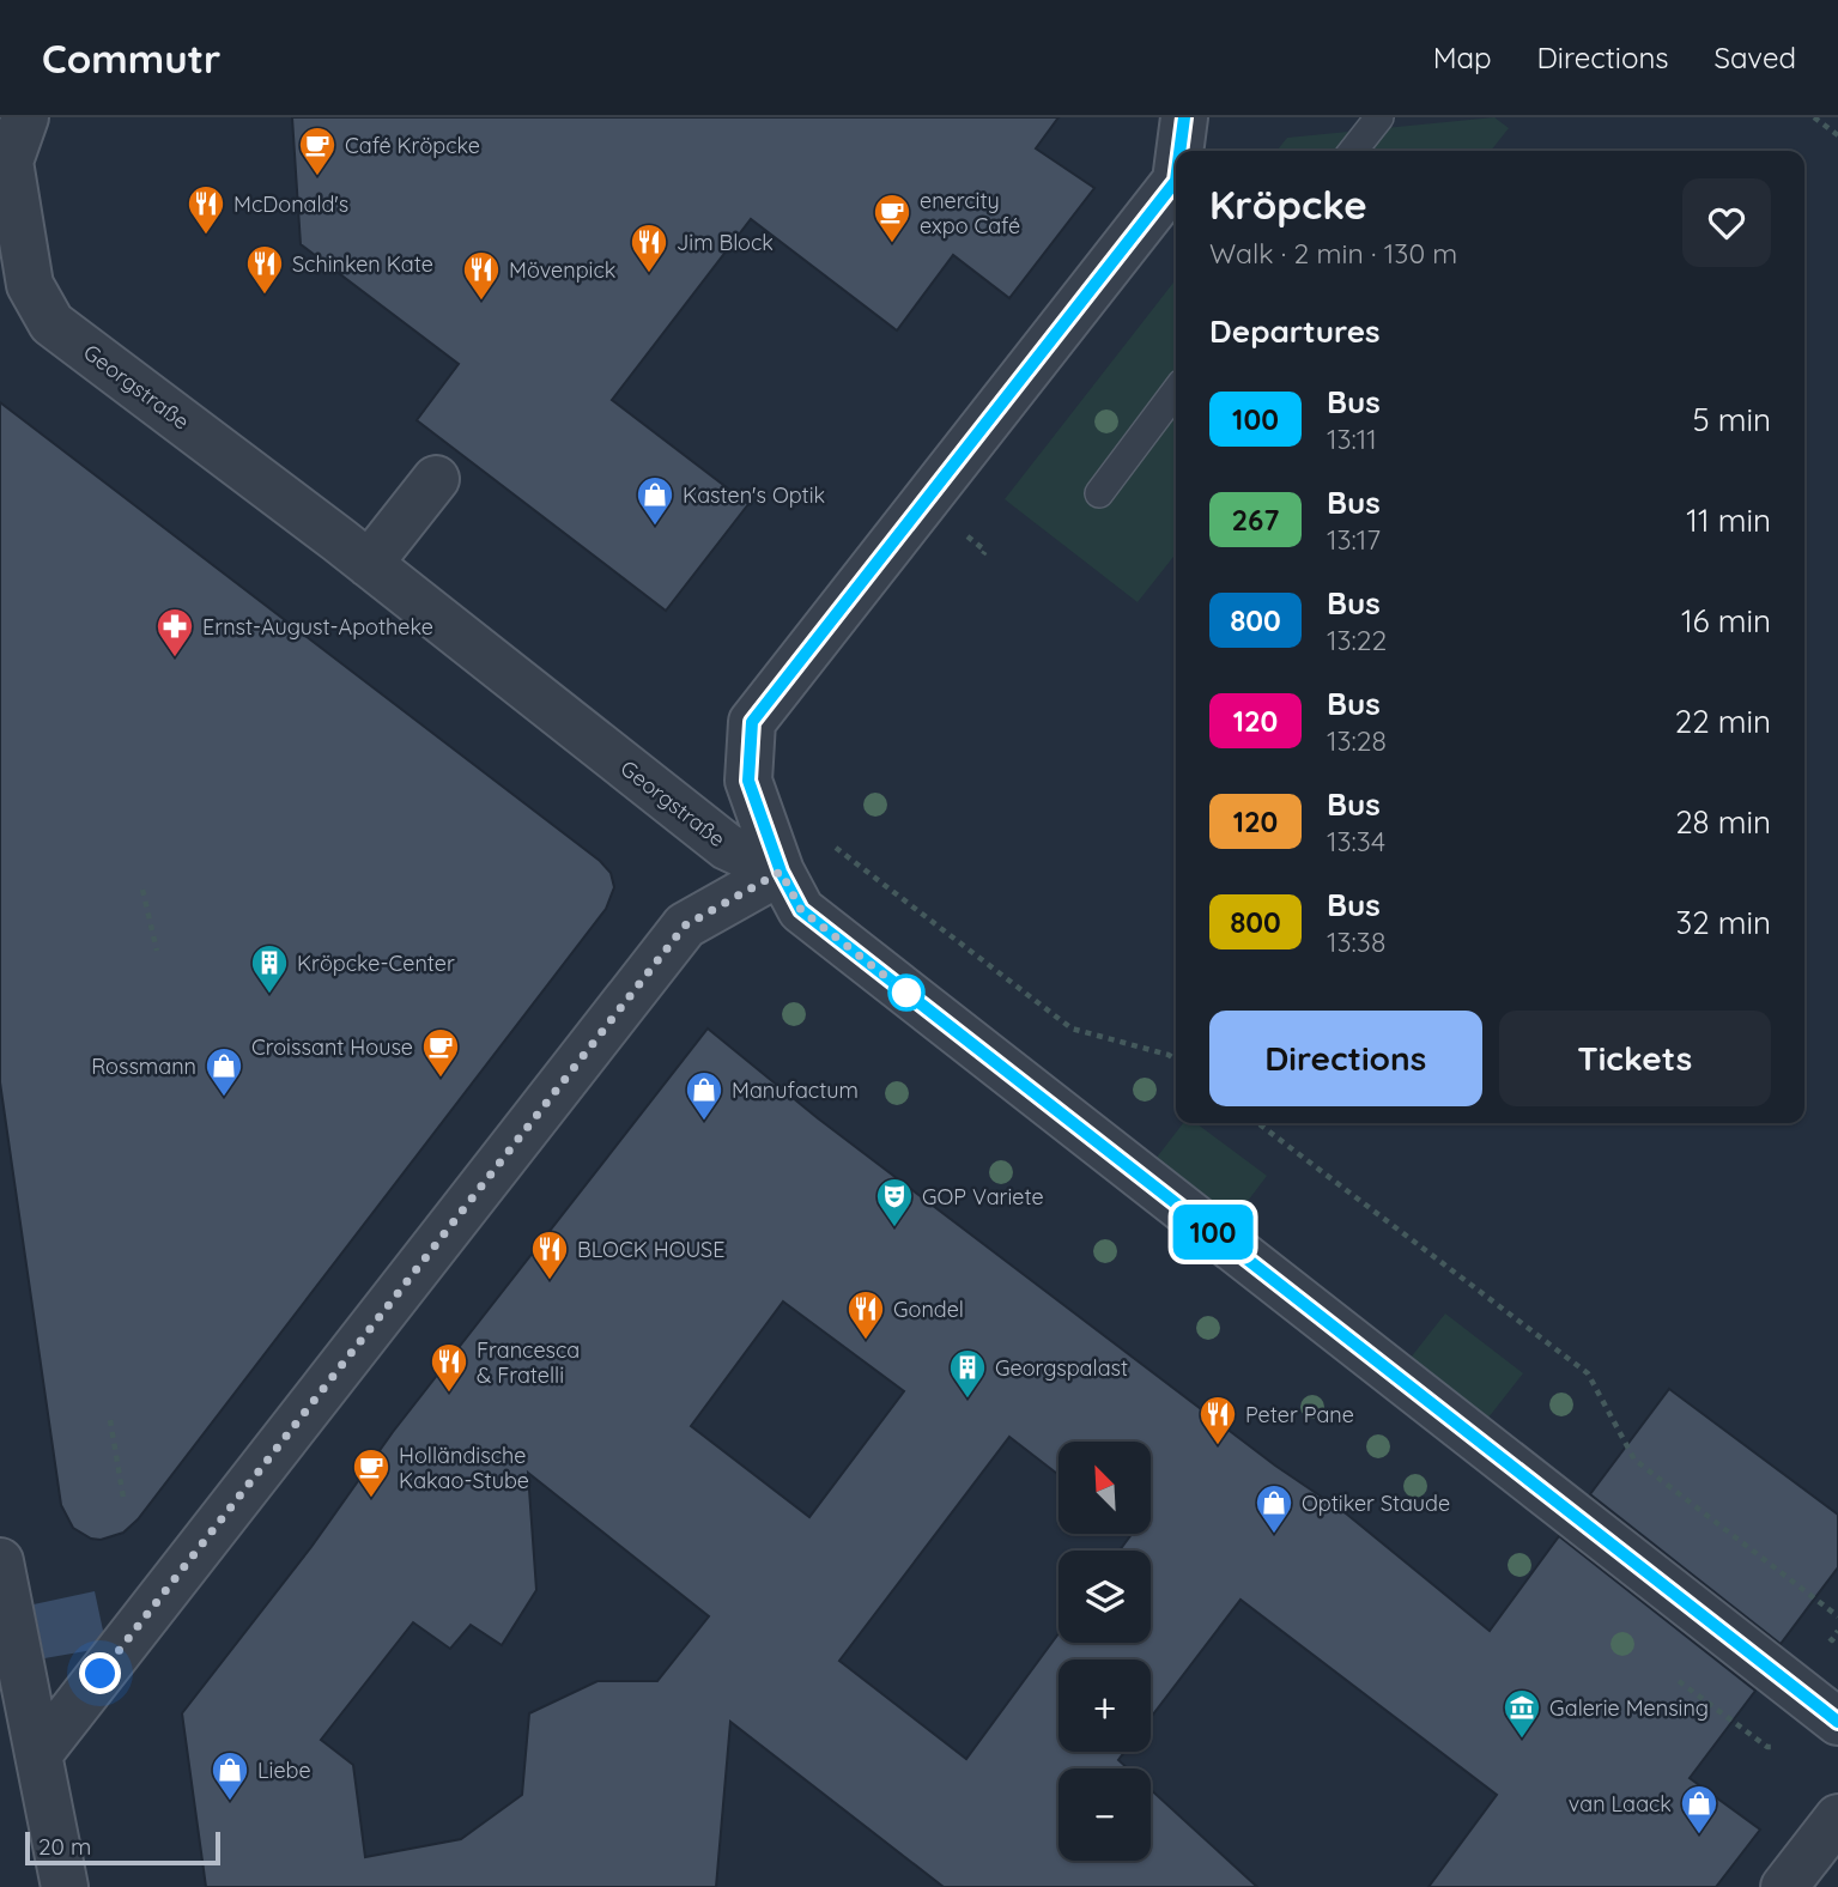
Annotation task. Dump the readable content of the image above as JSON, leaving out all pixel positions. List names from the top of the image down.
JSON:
{
  "streets": {
    "street": ["Georgstraße"]
  },
  "places": {
    "cafe": [
      "Café Kröpcke",
      "enercity expo Café",
      "Croissant House",
      "Holländische Kakao-Stube"
    ],
    "restaurant": [
      "McDonald's",
      "Jim Block",
      "Schinken Kate",
      "Mövenpick",
      "BLOCK HOUSE",
      "Gondel",
      "Francesca & Fratelli",
      "Peter Pane"
    ],
    "shop": [
      "Kasten's Optik",
      "Rossmann",
      "Manufactum",
      "Optiker Staude",
      "Liebe",
      "van Laack"
    ],
    "pharmacy": ["Ernst-August-Apotheke"],
    "building": ["Kröpcke-Center", "Georgspalast"],
    "theatre": ["GOP Variete"],
    "museum": ["Galerie Mensing"]
  },
  "lines": ["bus line 100"],
  "scale_bar": "20 m",
  "north": "top left",
  "page": {
    "header": "Commutr",
    "nav": ["Map", "Directions", "Saved"],
    "on_map": "100",
    "heading": [
      ["Kröpcke", "Walk · 2 min · 130 m"],
      "Departures"
    ],
    "list": [
      {
        "mark": "100",
        "name": "Bus",
        "note": "13:11",
        "value": "5 min"
      },
      {
        "mark": "267",
        "name": "Bus",
        "note": "13:17",
        "value": "11 min"
      },
      {
        "mark": "800",
        "name": "Bus",
        "note": "13:22",
        "value": "16 min"
      },
      {
        "mark": "120",
        "name": "Bus",
        "note": "13:28",
        "value": "22 min"
      },
      {
        "mark": "120",
        "name": "Bus",
        "note": "13:34",
        "value": "28 min"
      },
      {
        "mark": "800",
        "name": "Bus",
        "note": "13:38",
        "value": "32 min"
      }
    ],
    "buttons": ["Directions", "Tickets"],
    "map_buttons": ["+", "−"],
    "scale": "20 m"
  }
}
